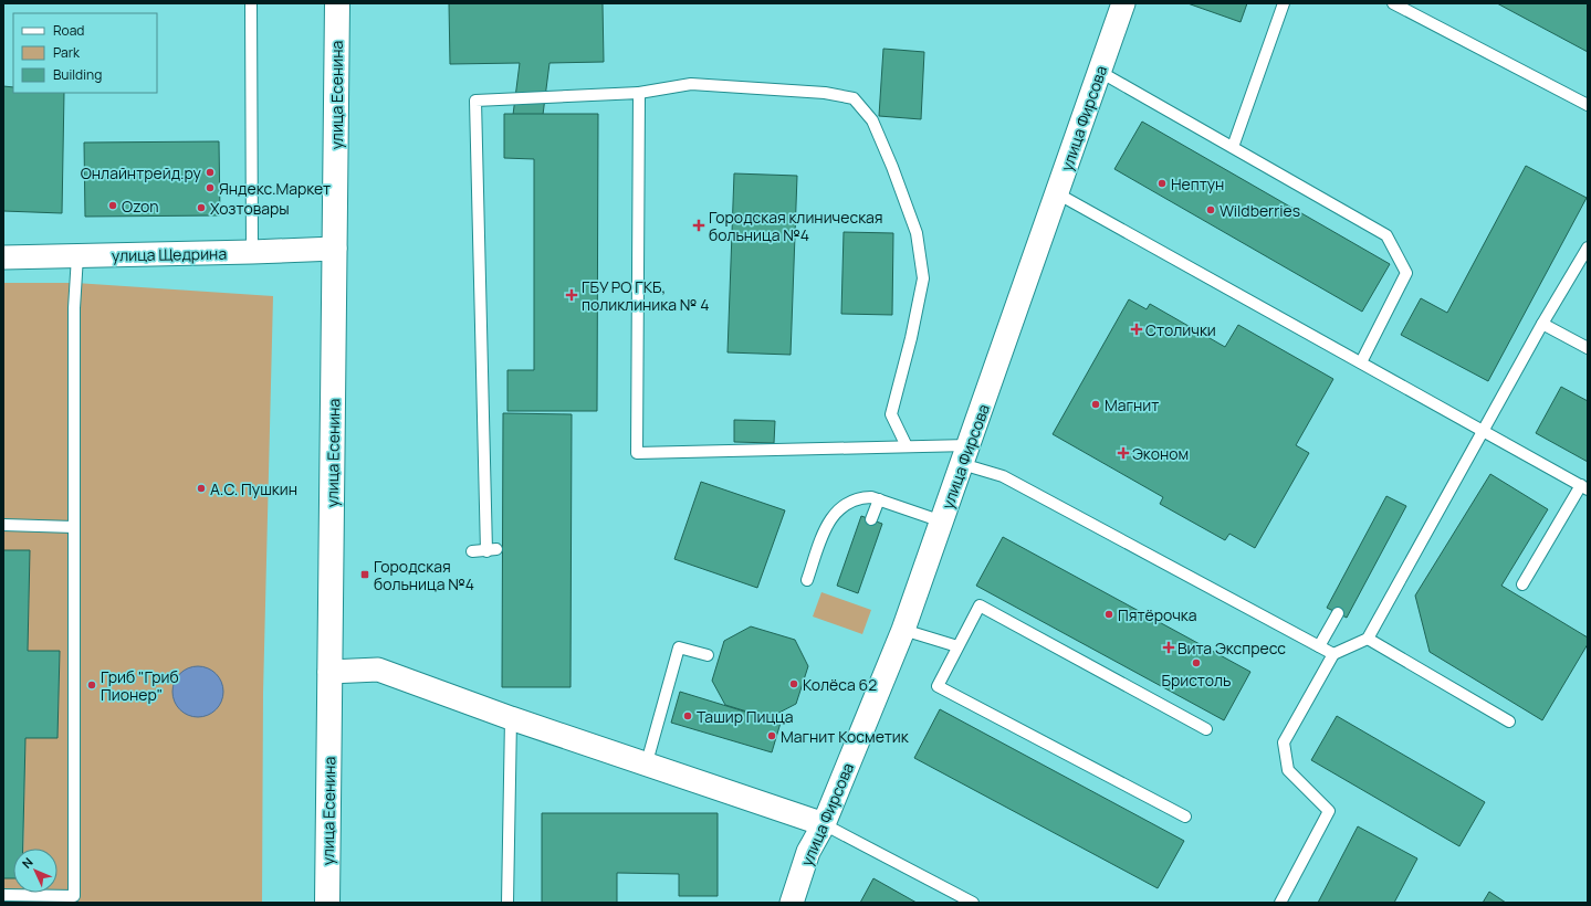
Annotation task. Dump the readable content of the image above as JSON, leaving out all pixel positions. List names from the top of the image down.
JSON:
{
  "streets": {
    "main road": ["улица Есенина"],
    "street": ["улица Фирсова", "улица Щедрина"]
  },
  "crossings": [
    ["улица Есенина", "улица Щедрина"]
  ],
  "places": {
    "other": [
      "Онлайнтрейд.ру",
      "Нептун",
      "Яндекс.Маркет",
      "Ozon",
      "Хозтовары",
      "Wildberries",
      "Магнит",
      "А.С. Пушкин",
      "Пятёрочка",
      "Бристоль",
      "Колёса 62",
      "Гриб \"Гриб Пионер\"",
      "Ташир Пицца",
      "Магнит Косметик"
    ],
    "health": [
      "Городская клиническая больница №4",
      "ГБУ РО ГКБ, поликлиника № 4",
      "Столички",
      "Эконом",
      "Вита Экспресс"
    ],
    "transit": ["Городская больница №4"]
  },
  "legend": ["Road", "Park", "Building"],
  "north": "top left"
}
